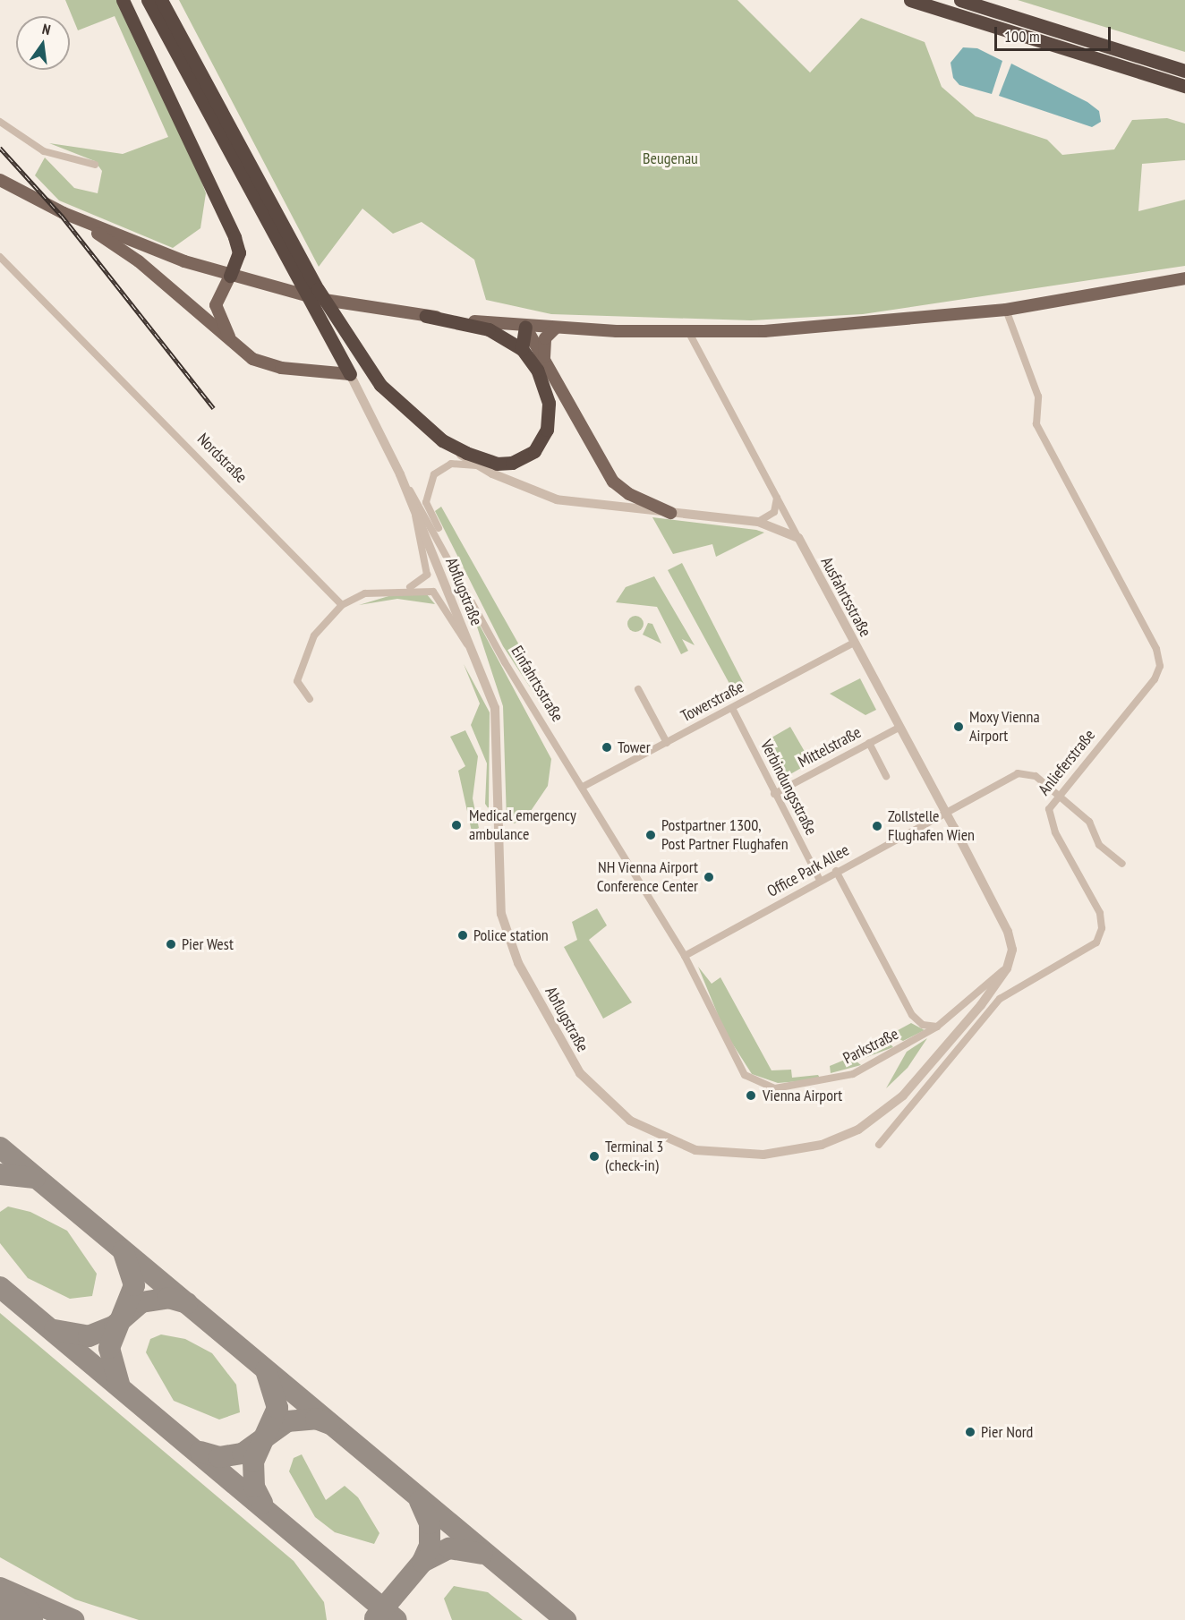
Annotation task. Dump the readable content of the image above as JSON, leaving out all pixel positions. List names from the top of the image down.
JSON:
{
  "streets": {
    "street": [
      "Nordstraße",
      "Abflugstraße",
      "Ausfahrtsstraße",
      "Einfahrtsstraße",
      "Towerstraße",
      "Mittelstraße",
      "Anlieferstraße",
      "Verbindungsstraße",
      "Office Park Allee",
      "Parkstraße"
    ]
  },
  "crossings": [
    ["Abflugstraße", "Ausfahrtsstraße"],
    ["Abflugstraße", "Einfahrtsstraße"],
    ["Abflugstraße", "Parkstraße"],
    ["Ausfahrtsstraße", "Towerstraße"],
    ["Ausfahrtsstraße", "Mittelstraße"],
    ["Ausfahrtsstraße", "Office Park Allee"],
    ["Ausfahrtsstraße", "Parkstraße"],
    ["Einfahrtsstraße", "Towerstraße"],
    ["Einfahrtsstraße", "Office Park Allee"],
    ["Einfahrtsstraße", "Parkstraße"],
    ["Towerstraße", "Verbindungsstraße"],
    ["Mittelstraße", "Verbindungsstraße"],
    ["Anlieferstraße", "Office Park Allee"],
    ["Verbindungsstraße", "Office Park Allee"]
  ],
  "parks": ["Beugenau"],
  "places": [
    "Moxy Vienna Airport",
    "Tower",
    "Medical emergency ambulance",
    "Zollstelle Flughafen Wien",
    "Postpartner 1300, Post Partner Flughafen",
    "NH Vienna Airport Conference Center",
    "Police station",
    "Pier West",
    "Vienna Airport",
    "Terminal 3 (check-in)",
    "Pier Nord"
  ],
  "scale_bar": "100 m",
  "north": "top"
}
